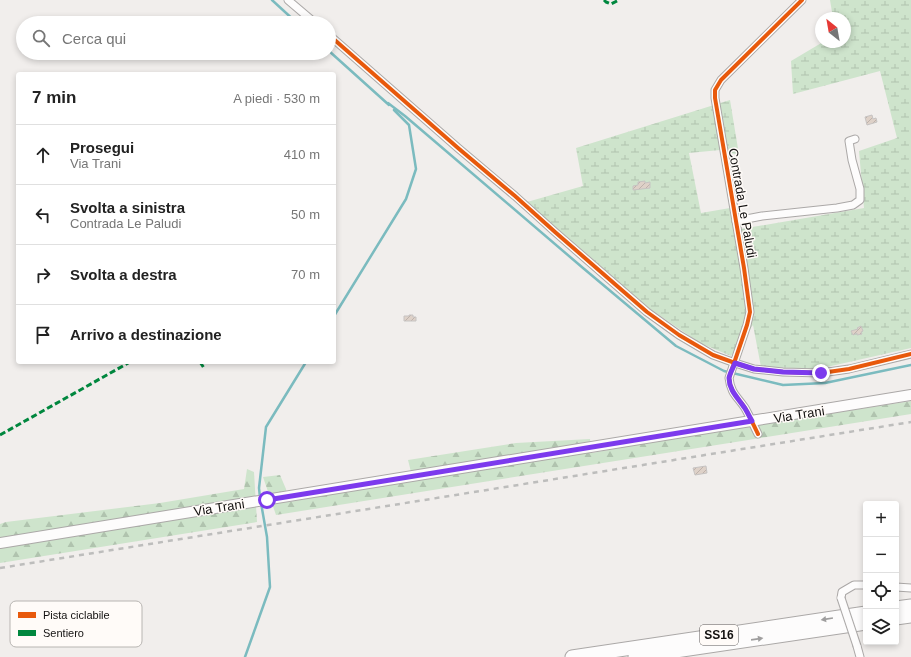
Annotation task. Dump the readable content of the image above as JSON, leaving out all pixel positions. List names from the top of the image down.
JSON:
{
  "streets": {
    "highway": ["SS16"],
    "main road": ["Via Trani"],
    "street": ["Contrada Le Paludi"]
  },
  "crossings": [
    ["Contrada Le Paludi", "Via Trani"]
  ],
  "legend": ["Pista ciclabile", "Sentiero"],
  "north": "top left",
  "page": {
    "search": "Cerca qui",
    "heading": ["7 min", "A piedi · 530 m"],
    "list": [
      ["Prosegui", "Via Trani", "410 m"],
      ["Svolta a sinistra", "Contrada Le Paludi", "50 m"],
      ["Svolta a destra", "70 m"],
      "Arrivo a destinazione"
    ],
    "map_buttons": ["+", "−"]
  }
}
